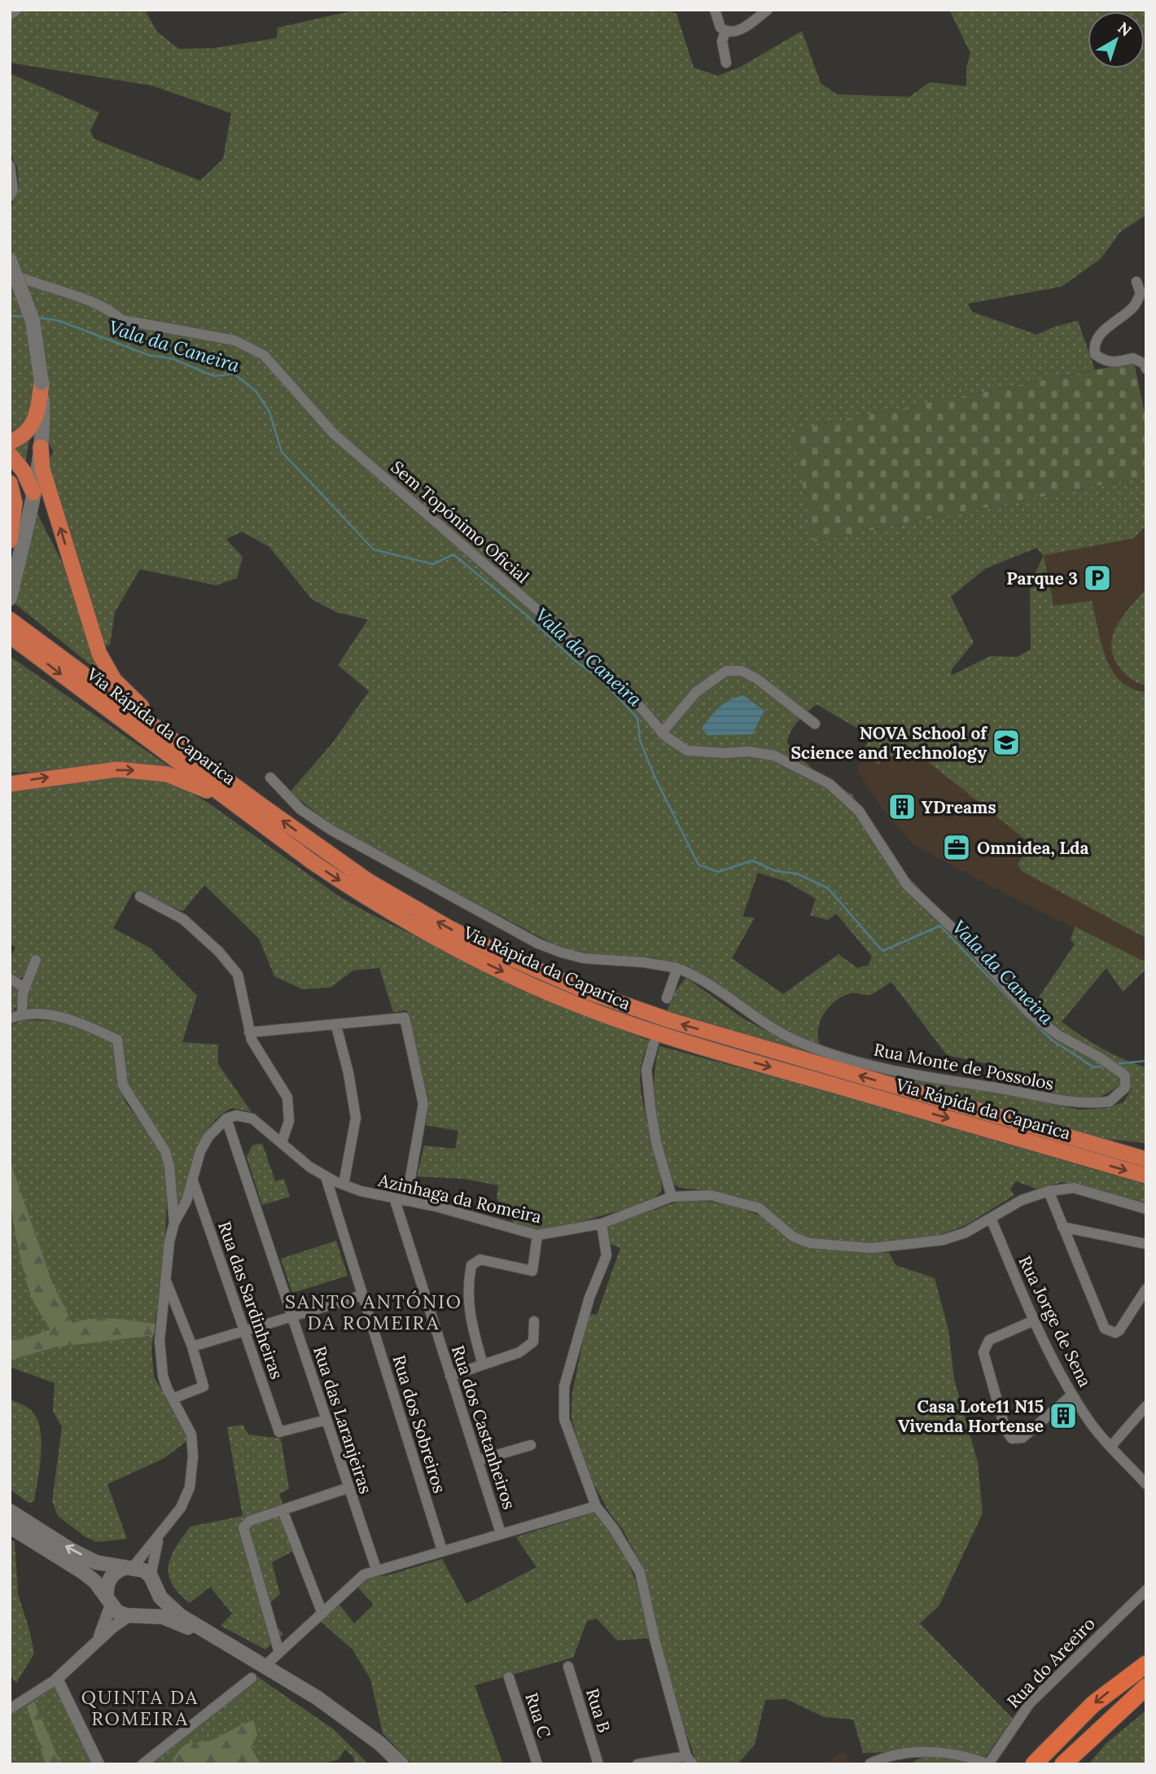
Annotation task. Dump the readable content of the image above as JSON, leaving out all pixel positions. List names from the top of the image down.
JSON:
{
  "streets": {
    "highway": ["Via Rápida da Caparica"],
    "street": [
      "Sem Topónimo Oficial",
      "Rua Monte de Possolos",
      "Azinhaga da Romeira",
      "Rua das Sardinheiras",
      "Rua Jorge de Sena",
      "Rua das Laranjeiras",
      "Rua dos Sobreiros",
      "Rua dos Castanheiros",
      "Rua do Areeiro",
      "Rua B",
      "Rua C"
    ]
  },
  "crossings": [
    ["Sem Topónimo Oficial", "Rua Monte de Possolos"],
    ["Azinhaga da Romeira", "Rua Jorge de Sena"],
    ["Azinhaga da Romeira", "Rua das Laranjeiras"],
    ["Azinhaga da Romeira", "Rua dos Sobreiros"],
    ["Azinhaga da Romeira", "Rua dos Castanheiros"],
    ["Rua das Sardinheiras", "Rua das Laranjeiras"]
  ],
  "districts": ["SANTO ANTÓNIO DA ROMEIRA", "QUINTA DA ROMEIRA"],
  "water": ["Vala da Caneira"],
  "places": {
    "parking": ["Parque 3"],
    "school or university": ["NOVA School of Science and Technology"],
    "building": ["YDreams", "Casa Lote11 N15 Vivenda Hortense"],
    "office": ["Omnidea, Lda"]
  },
  "north": "top right"
}
